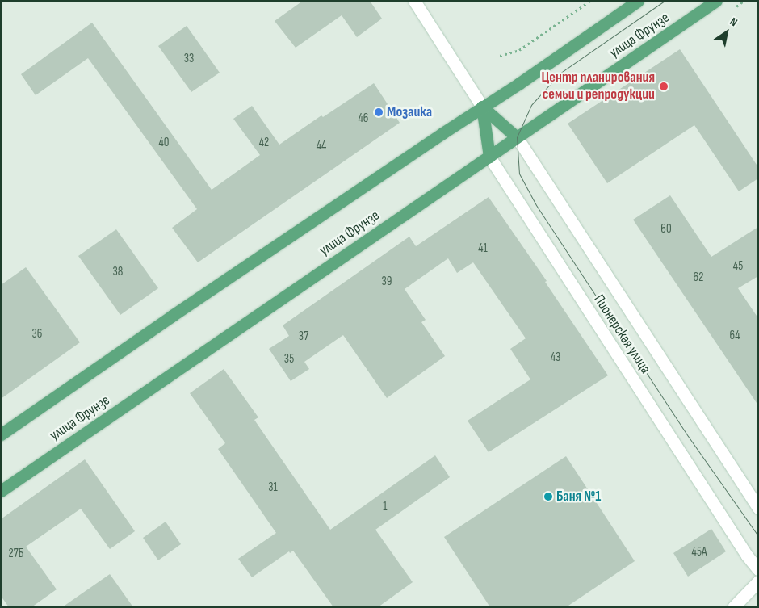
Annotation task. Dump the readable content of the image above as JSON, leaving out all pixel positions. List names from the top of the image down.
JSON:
{
  "streets": {
    "main road": ["улица Фрунзе", "Пионерская улица"]
  },
  "crossings": [
    ["улица Фрунзе", "Пионерская улица"]
  ],
  "places": ["Центр планирования семьи и репродукции", "Мозаика", "Баня №1"],
  "house_numbers": [
    "33",
    "46",
    "40",
    "42",
    "44",
    "60",
    "41",
    "45",
    "38",
    "62",
    "39",
    "36",
    "64",
    "37",
    "43",
    "35",
    "31",
    "1",
    "45А",
    "27Б"
  ],
  "north": "top right"
}
